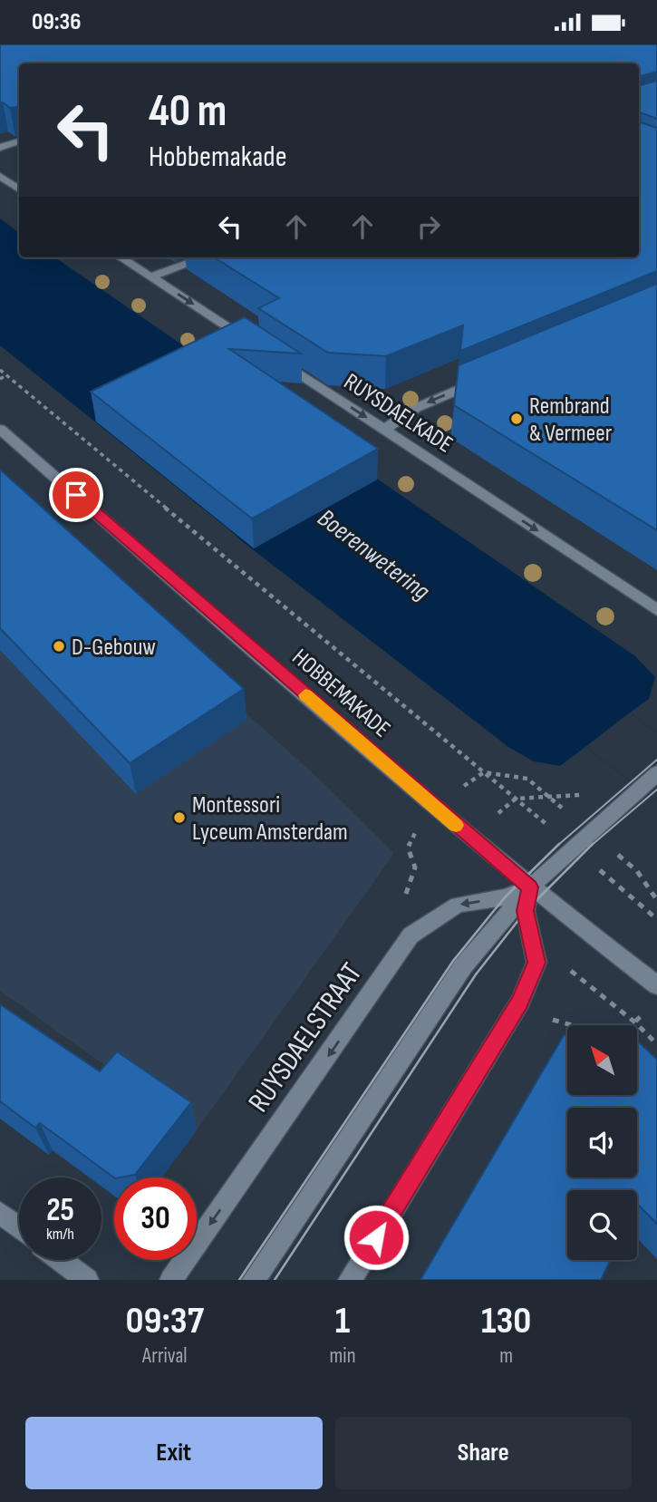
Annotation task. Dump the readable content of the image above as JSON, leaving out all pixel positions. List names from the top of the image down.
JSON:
{
  "streets": {
    "street": ["RUYSDAELKADE", "HOBBEMAKADE", "RUYSDAELSTRAAT"]
  },
  "crossings": [
    ["HOBBEMAKADE", "RUYSDAELSTRAAT"]
  ],
  "one_way": ["RUYSDAELKADE"],
  "water": ["Boerenwetering"],
  "places": ["Rembrand & Vermeer", "D-Gebouw", "Montessori Lyceum Amsterdam"],
  "north": "top left",
  "page": {
    "status": "09:36",
    "turn": ["40 m", "Hobbemakade"],
    "speed": "25 km/h",
    "limit": "30",
    "eta": [
      "09:37",
      "Arrival",
      "1",
      "min",
      "130",
      "m"
    ],
    "buttons": ["Exit", "Share"]
  }
}
